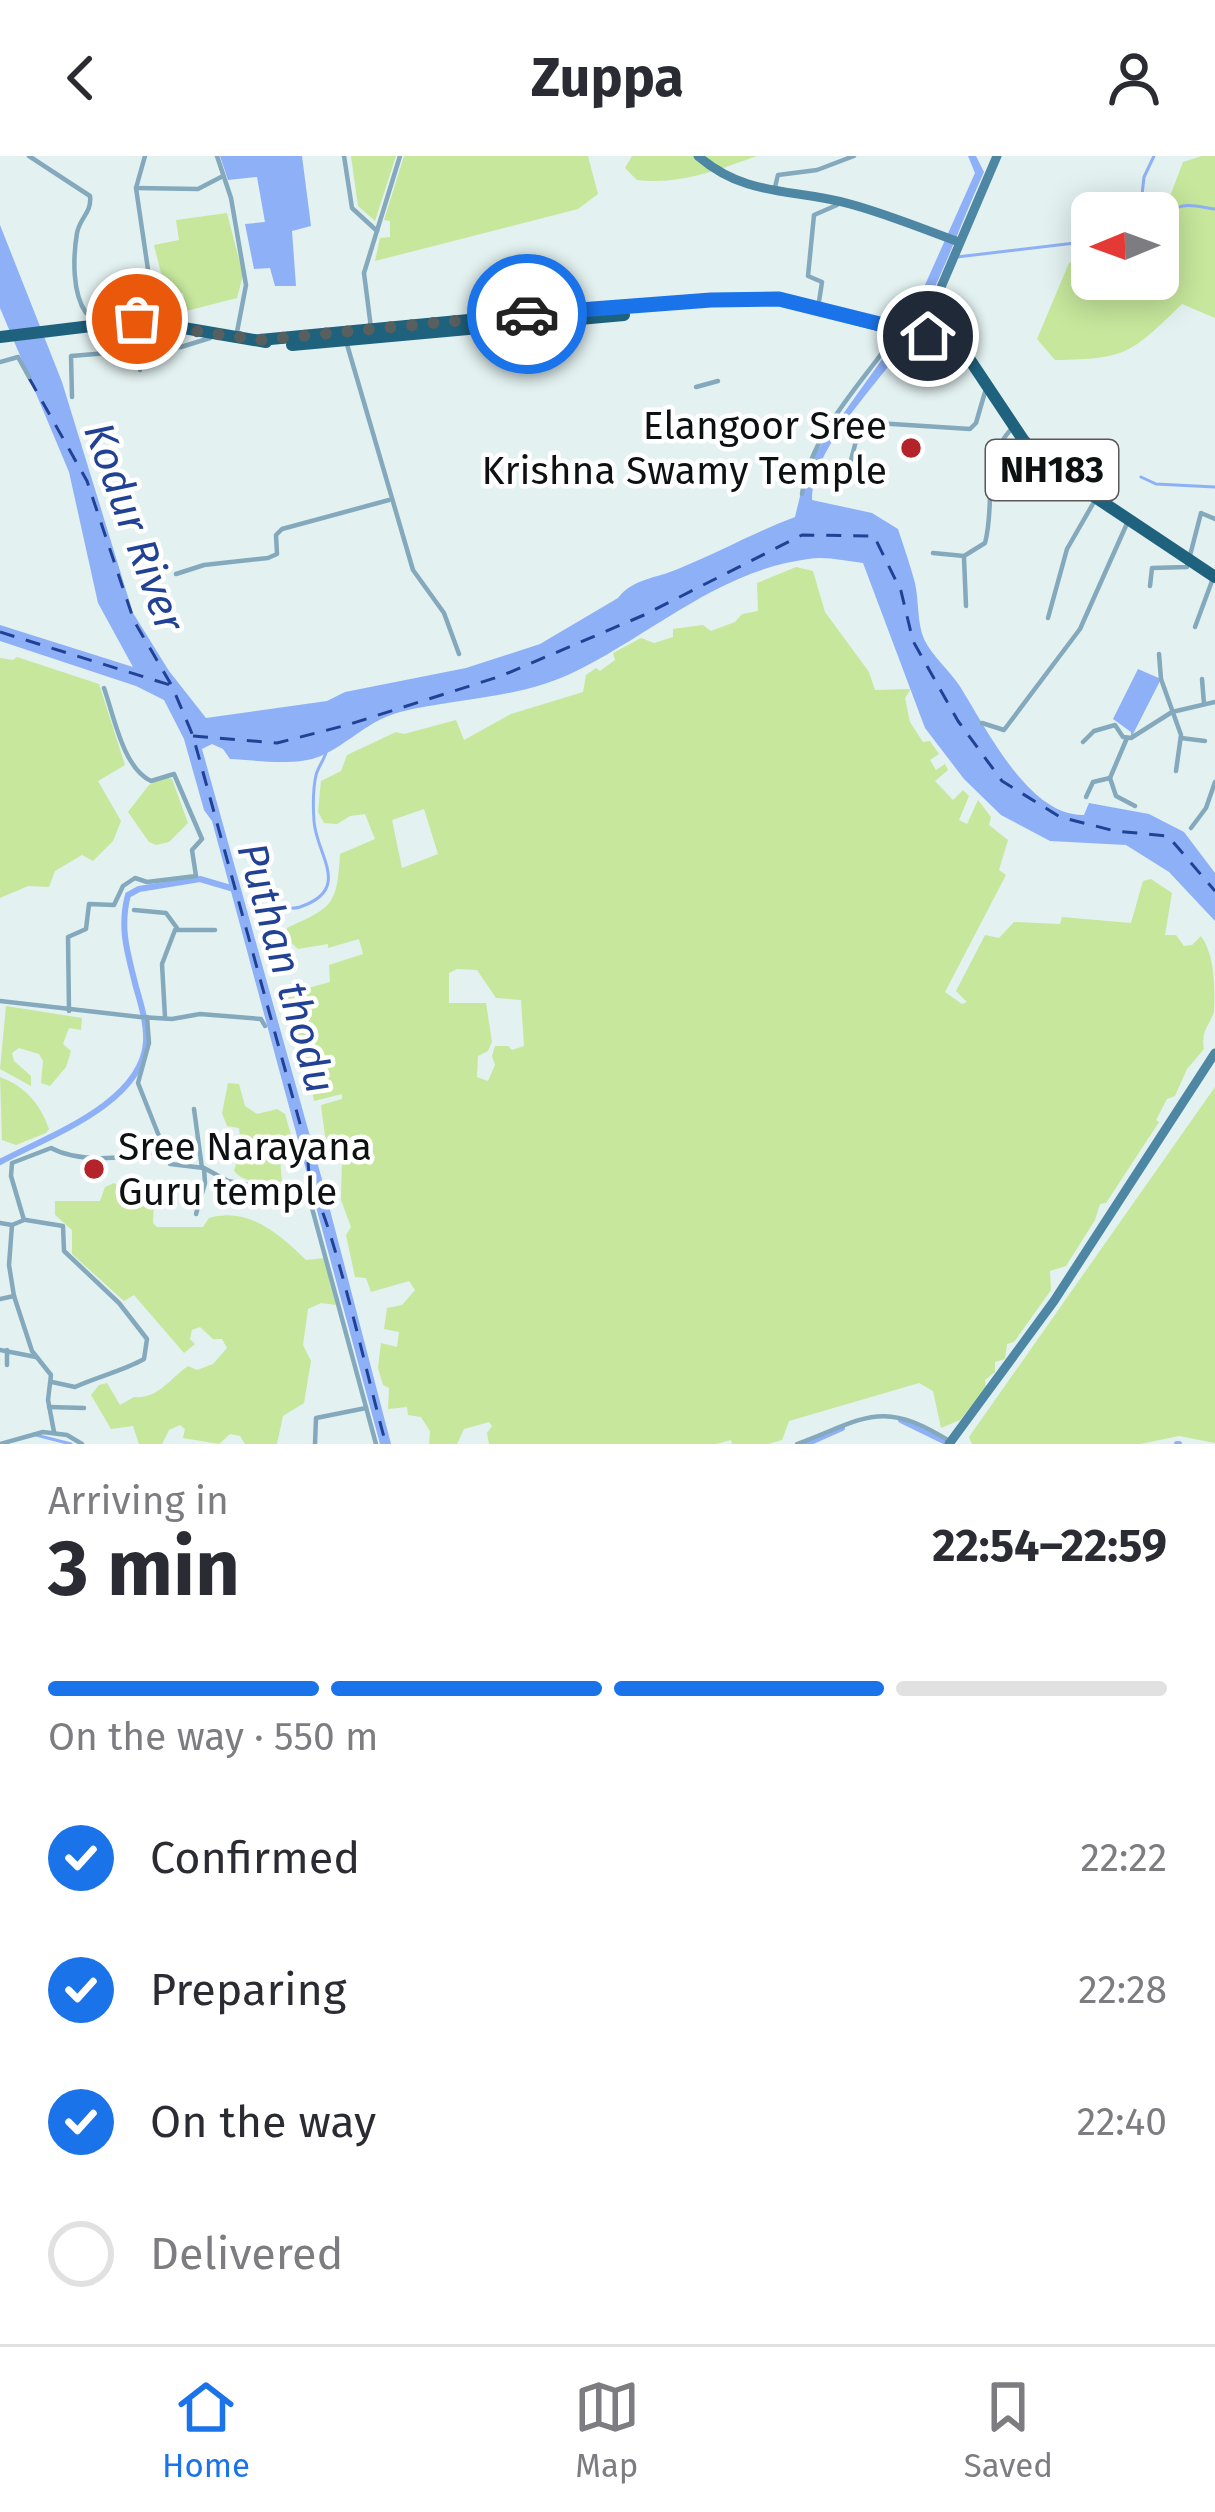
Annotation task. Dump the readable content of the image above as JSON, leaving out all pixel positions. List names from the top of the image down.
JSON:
{
  "streets": {
    "highway": ["NH183"]
  },
  "water": ["Kodur River", "Puthan thodu"],
  "places": ["Elangoor Sree Krishna Swamy Temple", "Sree Narayana Guru temple"],
  "north": "left",
  "page": {
    "header": "Zuppa",
    "heading": ["3 min", "Arriving in", "22:54–22:59"],
    "bar": "On the way · 550 m",
    "list": [
      ["Confirmed", "22:22"],
      ["Preparing", "22:28"],
      ["On the way", "22:40"],
      "Delivered"
    ],
    "tabs": ["Home", "Map", "Saved"]
  }
}
